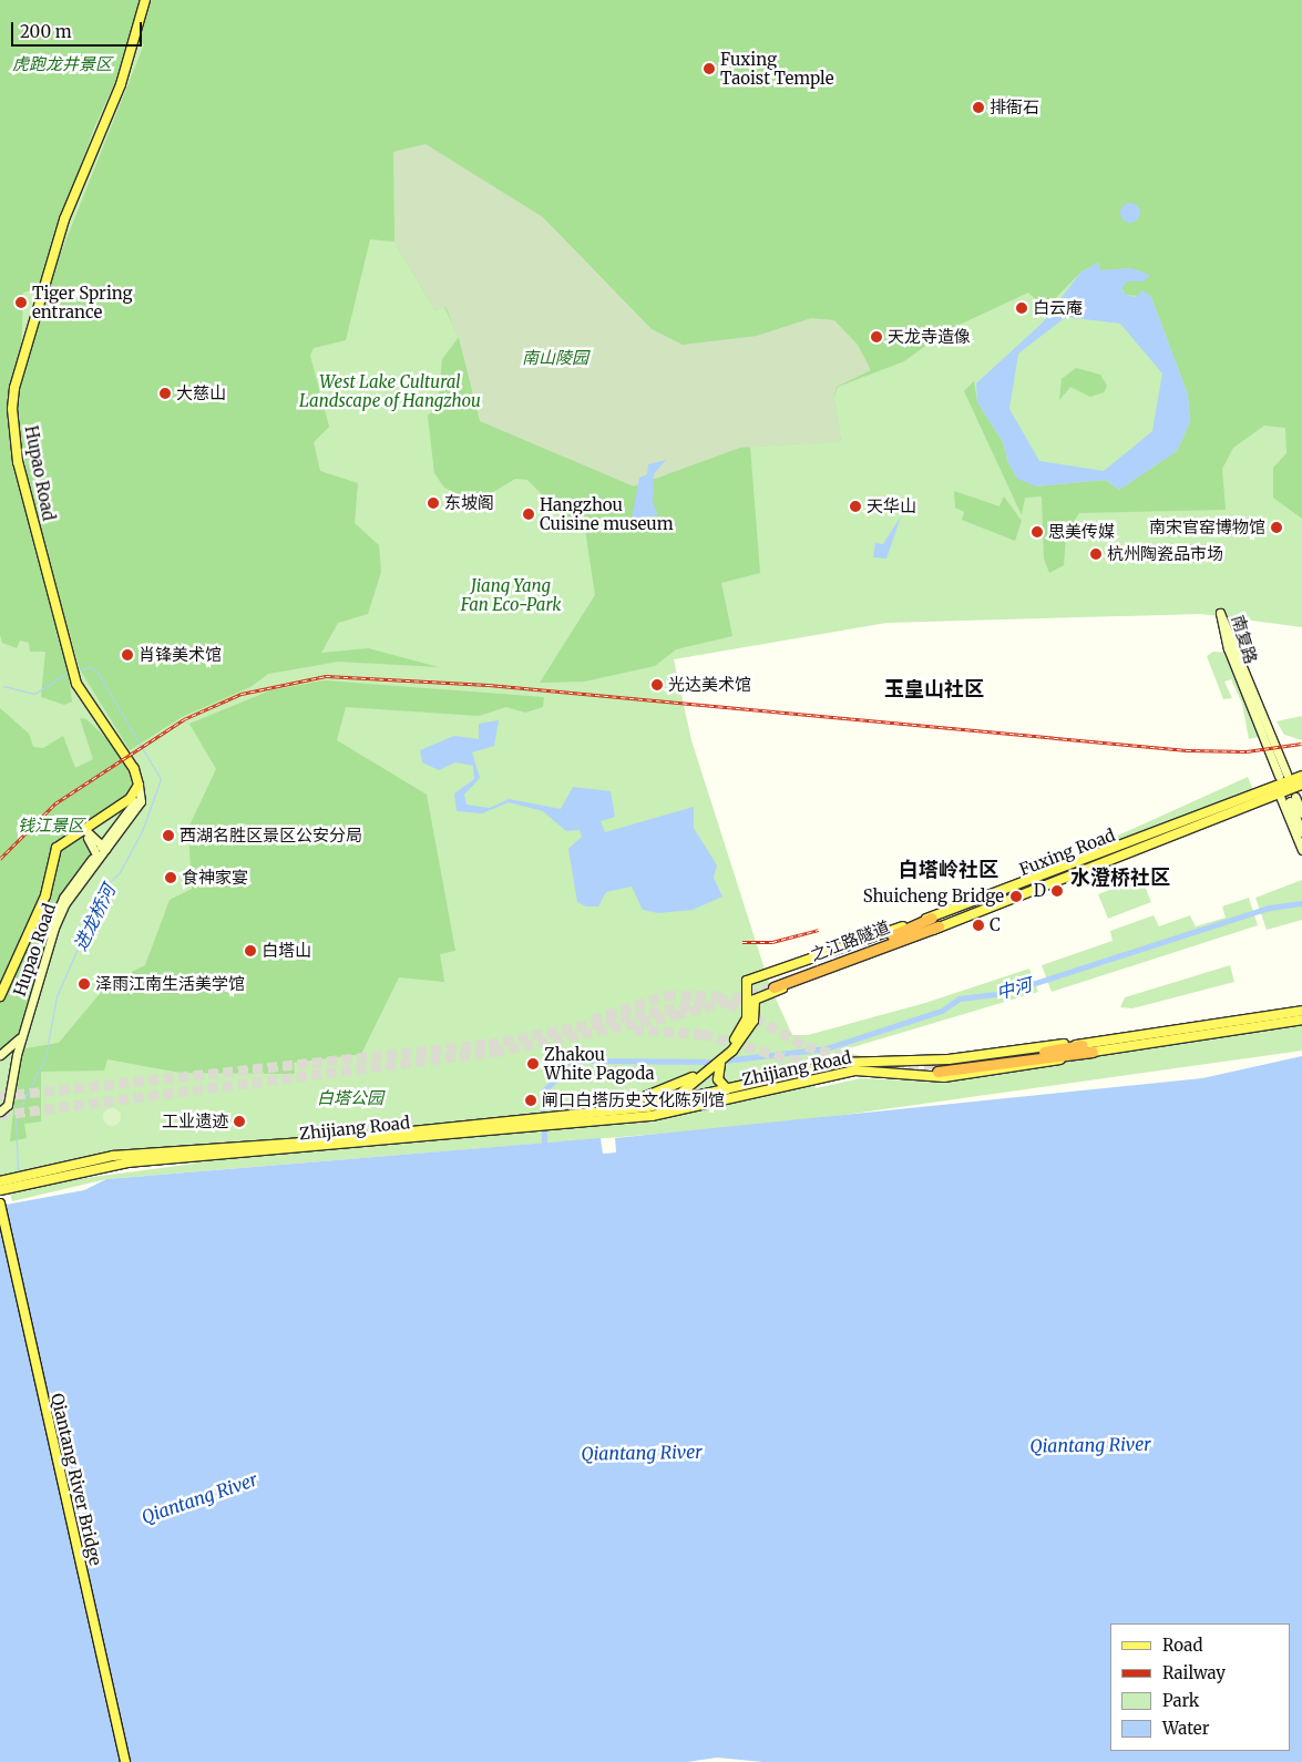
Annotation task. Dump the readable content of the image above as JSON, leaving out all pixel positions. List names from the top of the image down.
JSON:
{
  "streets": {
    "highway": ["之江路隧道"],
    "main road": [
      "Hupao Road",
      "南复路",
      "Fuxing Road",
      "Zhijiang Road",
      "Qiantang River Bridge"
    ]
  },
  "crossings": [
    ["Fuxing Road", "之江路隧道"]
  ],
  "districts": ["玉皇山社区", "白塔岭社区", "水澄桥社区"],
  "water": ["进龙桥河", "中河", "Qiantang River"],
  "parks": [
    "虎跑龙井景区",
    "南山陵园",
    "West Lake Cultural Landscape of Hangzhou",
    "Jiang Yang Fan Eco-Park",
    "钱江景区",
    "白塔公园"
  ],
  "places": [
    "Fuxing Taoist Temple",
    "排衙石",
    "Tiger Spring entrance",
    "白云庵",
    "天龙寺造像",
    "大慈山",
    "东坡阁",
    "天华山",
    "Hangzhou Cuisine museum",
    "南宋官窑博物馆",
    "思美传媒",
    "杭州陶瓷品市场",
    "肖锋美术馆",
    "光达美术馆",
    "西湖名胜区景区公安分局",
    "食神家宴",
    "D",
    "Shuicheng Bridge",
    "C",
    "白塔山",
    "泽雨江南生活美学馆",
    "Zhakou White Pagoda",
    "闸口白塔历史文化陈列馆",
    "工业遗迹"
  ],
  "legend": [
    "Road",
    "Railway",
    "Park",
    "Water"
  ],
  "scale_bar": "200 m"
}
